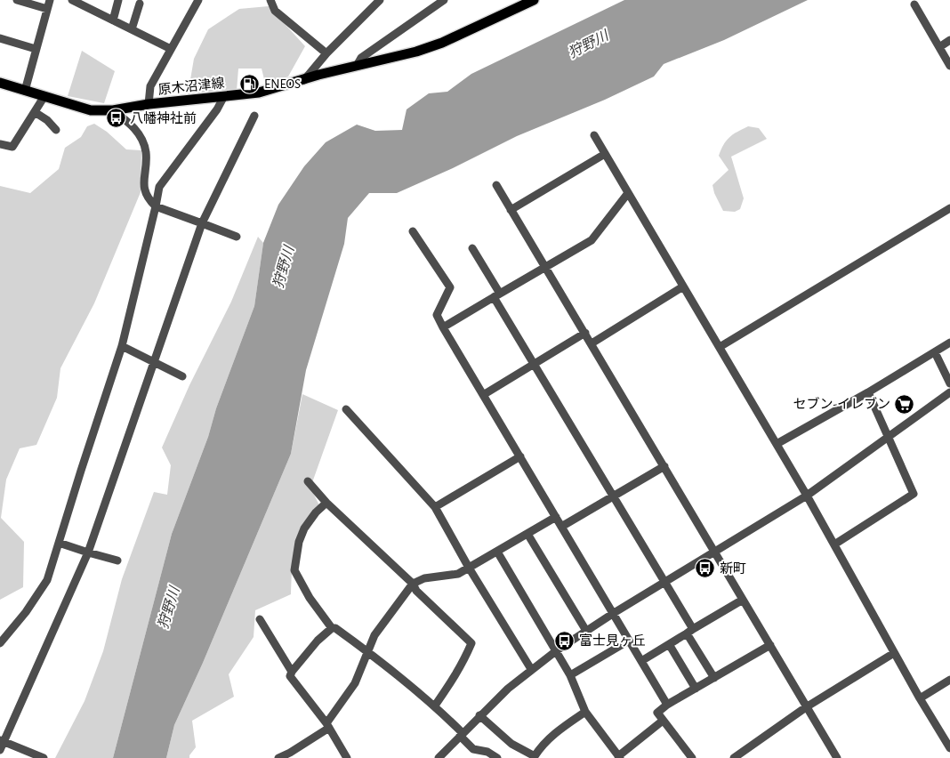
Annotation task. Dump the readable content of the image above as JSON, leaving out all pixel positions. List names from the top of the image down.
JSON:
{
  "streets": {
    "main road": ["原木沼津線"]
  },
  "water": ["狩野川"],
  "places": {
    "fuel station": ["ENEOS"],
    "bus stop": ["八幡神社前", "新町", "富士見ヶ丘"],
    "supermarket": ["セブン-イレブン"]
  }
}
